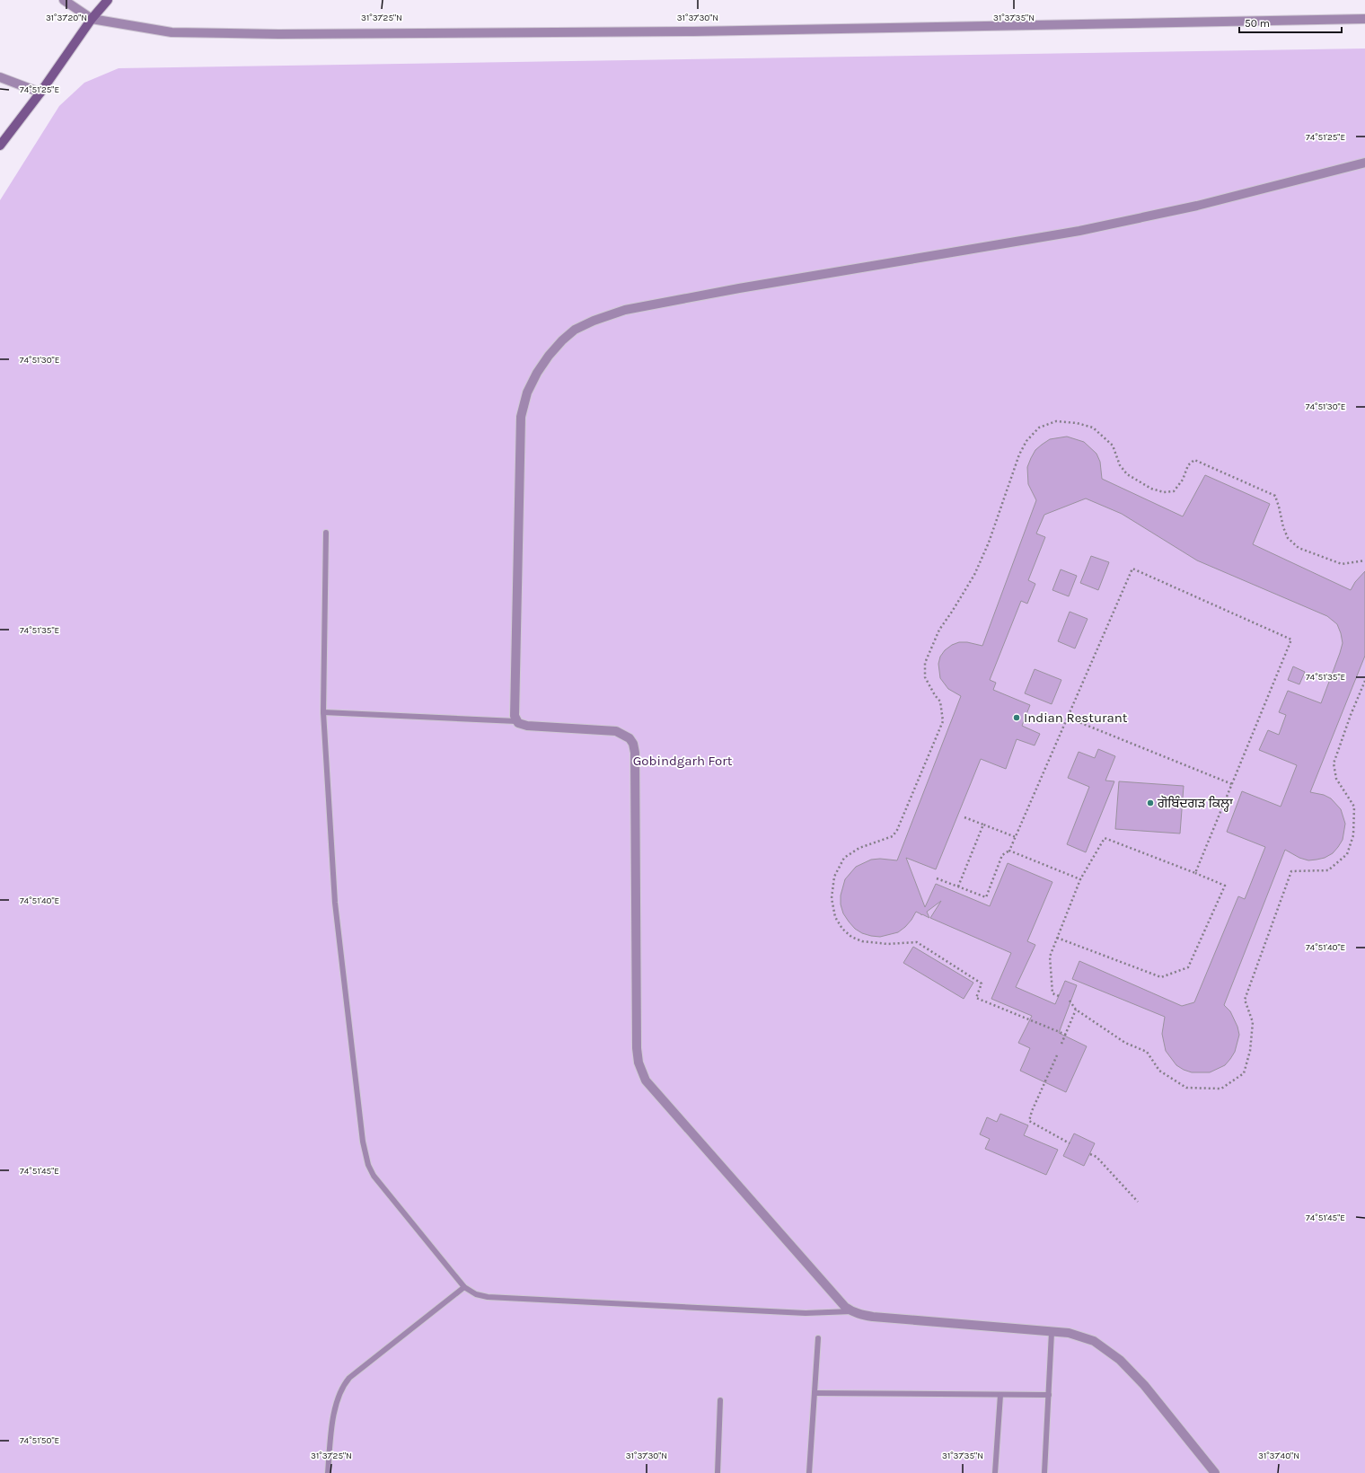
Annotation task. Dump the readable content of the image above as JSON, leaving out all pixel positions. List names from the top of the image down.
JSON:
{
  "parks": ["Gobindgarh Fort"],
  "places": ["Indian Resturant", "ਗੋਬਿੰਦਗੜ ਕਿਲ੍ਹਾ"],
  "scale_bar": "50 m",
  "coordinates": [
    "31°37'20\"N",
    "31°37'25\"N",
    "31°37'30\"N",
    "31°37'35\"N",
    "74°51'25\"E",
    "74°51'30\"E",
    "74°51'35\"E",
    "74°51'40\"E",
    "74°51'45\"E",
    "74°51'50\"E",
    "31°37'40\"N"
  ]
}
